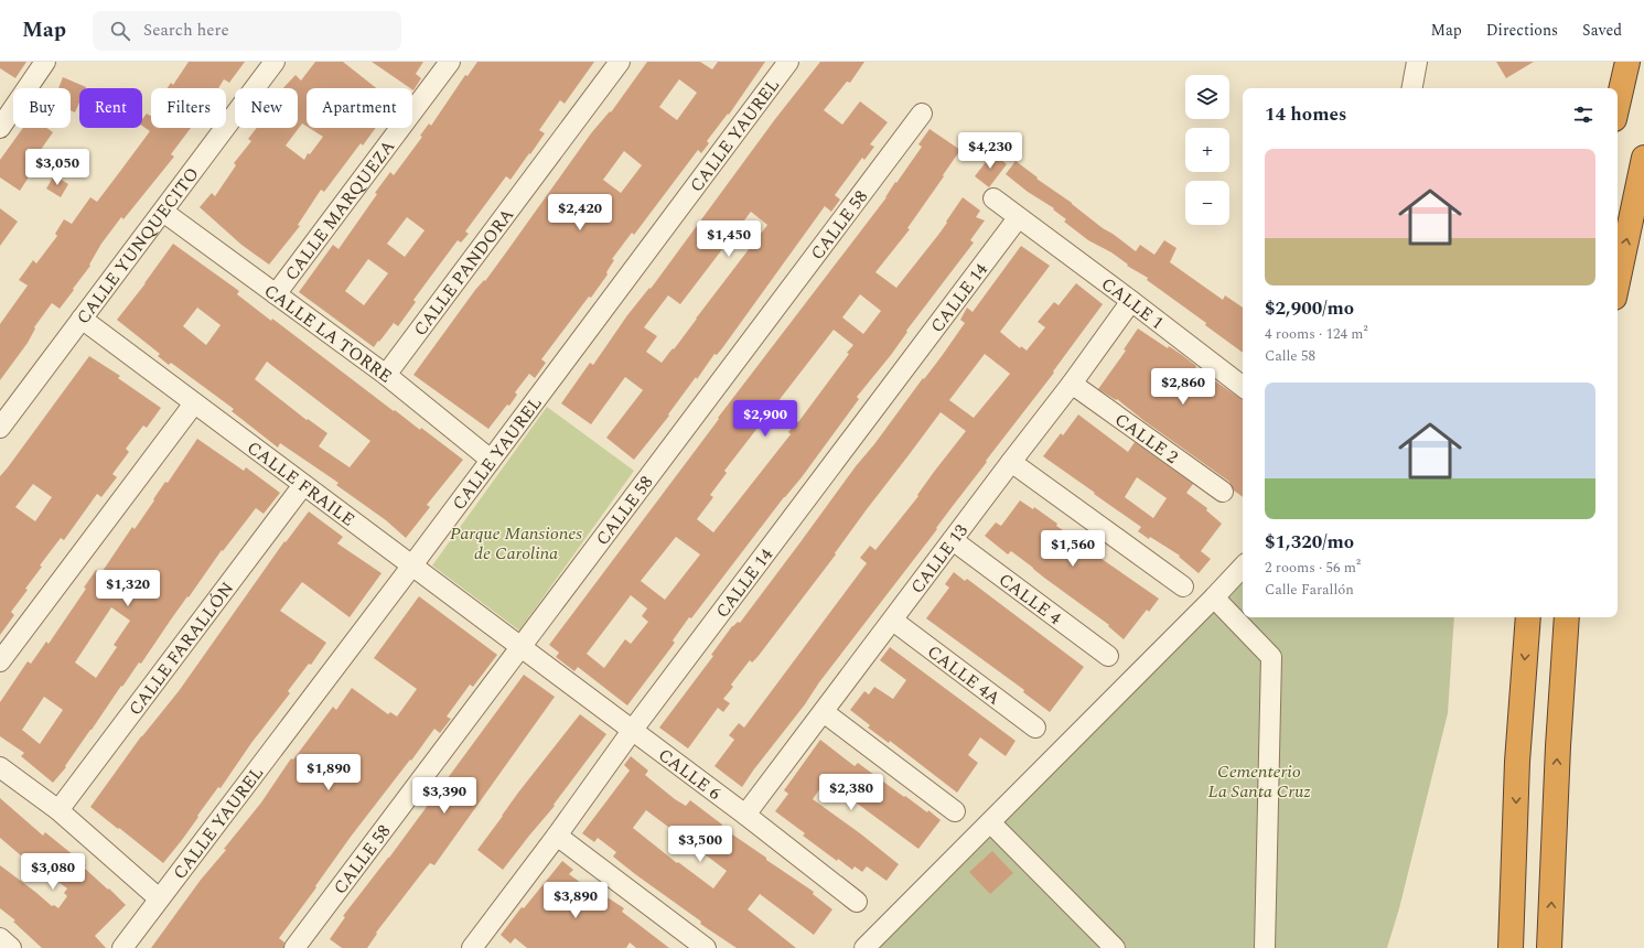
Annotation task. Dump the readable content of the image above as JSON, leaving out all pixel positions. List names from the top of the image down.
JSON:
{
  "streets": {
    "street": [
      "CALLE YAUREL",
      "CALLE MARQUEZA",
      "CALLE 58",
      "CALLE YUNQUECITO",
      "CALLE PANDORA",
      "CALLE 14",
      "CALLE 1",
      "CALLE LA TORRE",
      "CALLE 2",
      "CALLE FRAILE",
      "CALLE 13",
      "CALLE 4",
      "CALLE FARALLÓN",
      "CALLE 4A",
      "CALLE 6"
    ]
  },
  "crossings": [
    ["CALLE YAUREL", "CALLE LA TORRE"],
    ["CALLE YAUREL", "CALLE FRAILE"],
    ["CALLE MARQUEZA", "CALLE LA TORRE"],
    ["CALLE 58", "CALLE FRAILE"],
    ["CALLE 58", "CALLE 6"],
    ["CALLE YUNQUECITO", "CALLE LA TORRE"],
    ["CALLE YUNQUECITO", "CALLE FRAILE"],
    ["CALLE PANDORA", "CALLE LA TORRE"],
    ["CALLE 14", "CALLE 1"],
    ["CALLE 14", "CALLE 6"],
    ["CALLE 1", "CALLE 13"],
    ["CALLE 2", "CALLE 13"],
    ["CALLE FRAILE", "CALLE FARALLÓN"],
    ["CALLE FRAILE", "CALLE 6"],
    ["CALLE 13", "CALLE 4"],
    ["CALLE 13", "CALLE 4A"],
    ["CALLE 13", "CALLE 6"]
  ],
  "parks": ["Parque Mansiones de Carolina", "Cementerio La Santa Cruz"],
  "page": {
    "header": "Map",
    "search": "Search here",
    "nav": ["Map", "Directions", "Saved"],
    "map_buttons": ["+", "−"],
    "chip": [
      "Buy",
      "Rent",
      "Filters",
      "New",
      "Apartment"
    ],
    "heading": "14 homes",
    "price": [
      "$4,230",
      "$3,050",
      "$2,420",
      "$1,450",
      "$2,860",
      "$2,900",
      "$1,560",
      "$1,320",
      "$1,890",
      "$2,380",
      "$3,390",
      "$3,500",
      "$3,080",
      "$3,890"
    ],
    "list": [
      {
        "name": "$2,900/mo",
        "note": "4 rooms · 124 m² · Calle 58"
      },
      {
        "name": "$1,320/mo",
        "note": "2 rooms · 56 m² · Calle Farallón"
      }
    ]
  }
}
